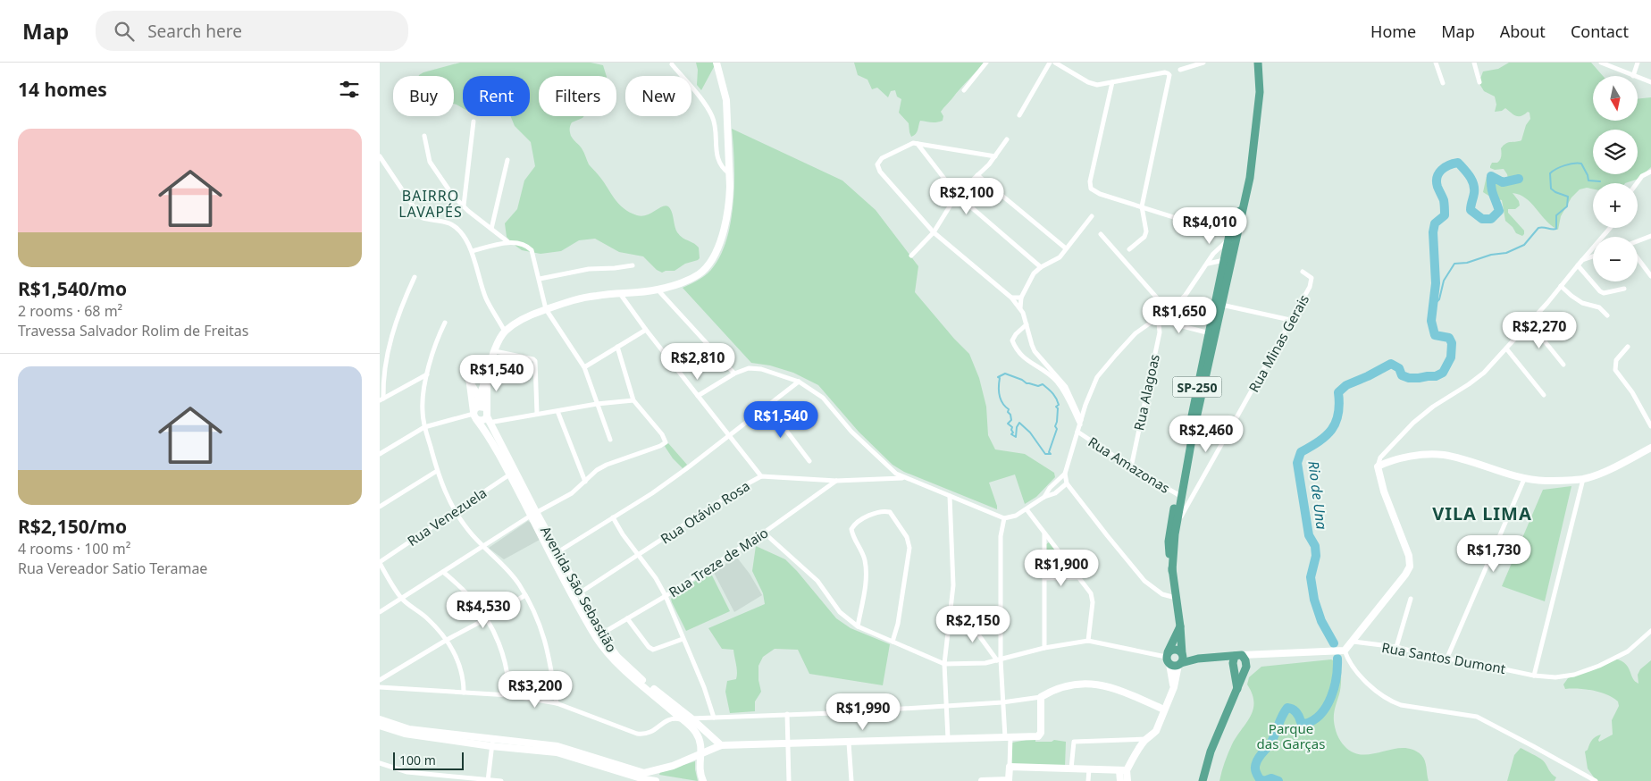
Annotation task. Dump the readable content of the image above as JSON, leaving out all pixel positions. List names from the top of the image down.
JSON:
{
  "streets": {
    "main road": ["SP-250", "Avenida São Sebastião"],
    "street": [
      "Rua Minas Gerais",
      "Rua Alagoas",
      "Rua Amazonas",
      "Rua Otávio Rosa",
      "Rua Venezuela",
      "Rua Treze de Maio",
      "Rua Santos Dumont"
    ]
  },
  "crossings": [
    ["Rua Minas Gerais", "SP-250"],
    ["SP-250", "Rua Amazonas"],
    ["Rua Alagoas", "Rua Amazonas"],
    ["Rua Otávio Rosa", "Rua Treze de Maio"],
    ["Rua Otávio Rosa", "Avenida São Sebastião"],
    ["Rua Venezuela", "Avenida São Sebastião"],
    ["Rua Treze de Maio", "Avenida São Sebastião"]
  ],
  "districts": ["BAIRRO LAVAPÉS", "VILA LIMA"],
  "water": ["Rio de Una"],
  "parks": ["Parque das Garças"],
  "scale_bar": "100 m",
  "north": "bottom",
  "page": {
    "header": "Map",
    "search": "Search here",
    "nav": [
      "Home",
      "Map",
      "About",
      "Contact"
    ],
    "heading": "14 homes",
    "map_buttons": ["+", "−"],
    "chip": [
      "Buy",
      "Rent",
      "Filters",
      "New"
    ],
    "list": [
      {
        "name": "R$1,540/mo",
        "note": "2 rooms · 68 m² · Travessa Salvador Rolim de Freitas"
      },
      {
        "name": "R$2,150/mo",
        "note": "4 rooms · 100 m² · Rua Vereador Satio Teramae"
      }
    ],
    "price": [
      "R$2,100",
      "R$4,010",
      "R$1,650",
      "R$2,270",
      "R$2,810",
      "R$1,540",
      "R$1,540",
      "R$2,460",
      "R$1,730",
      "R$1,900",
      "R$4,530",
      "R$2,150",
      "R$3,200",
      "R$1,990"
    ],
    "scale": "100 m"
  }
}
